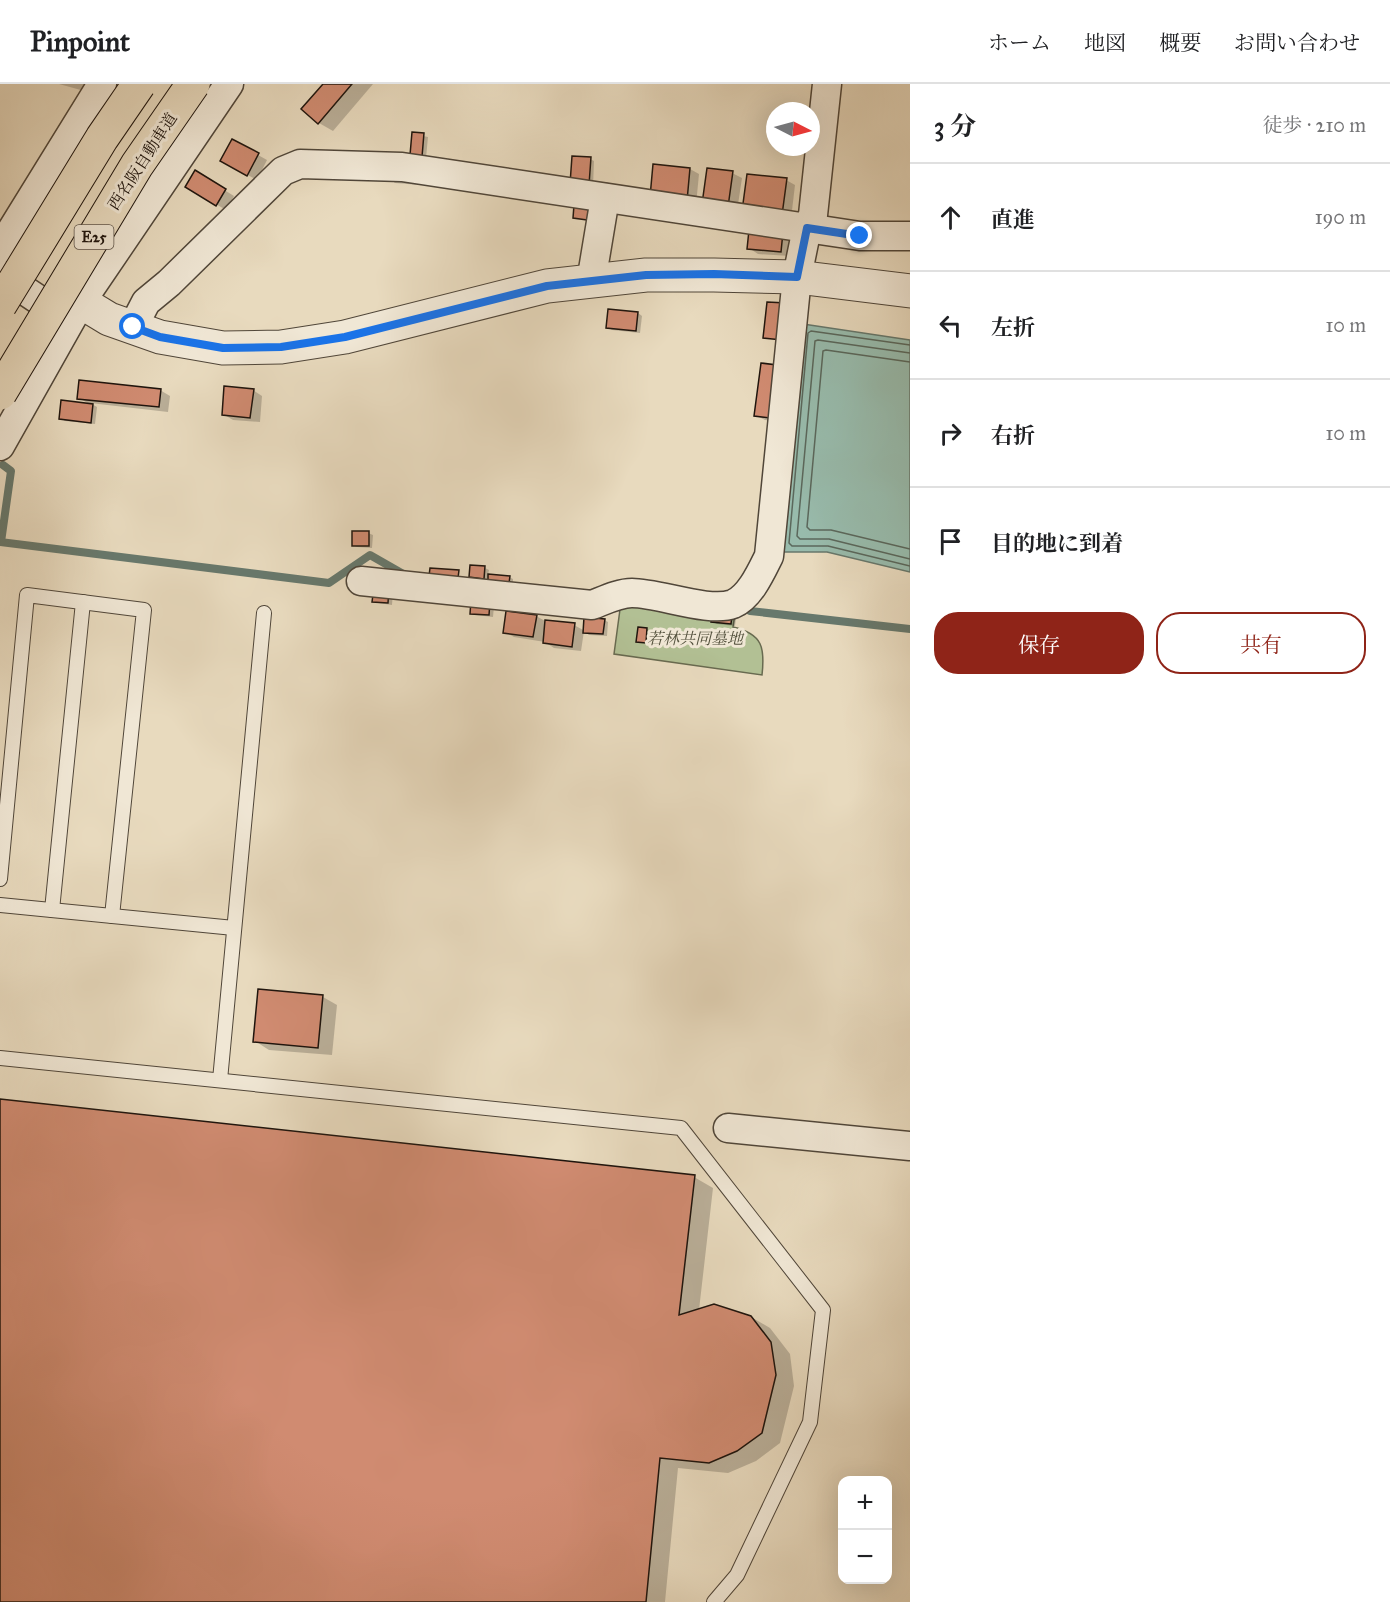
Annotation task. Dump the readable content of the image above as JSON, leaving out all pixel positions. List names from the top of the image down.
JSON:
{
  "streets": {
    "highway": ["西名阪自動車道", "E25"]
  },
  "parks": ["若林共同墓地"],
  "north": "right",
  "page": {
    "header": "Pinpoint",
    "nav": [
      "ホーム",
      "地図",
      "概要",
      "お問い合わせ"
    ],
    "heading": ["3 分", "徒歩 · 210 m"],
    "list": [
      ["直進", "190 m"],
      ["左折", "10 m"],
      ["右折", "10 m"],
      "目的地に到着"
    ],
    "buttons": ["保存", "共有"],
    "map_buttons": ["+", "−"]
  }
}
